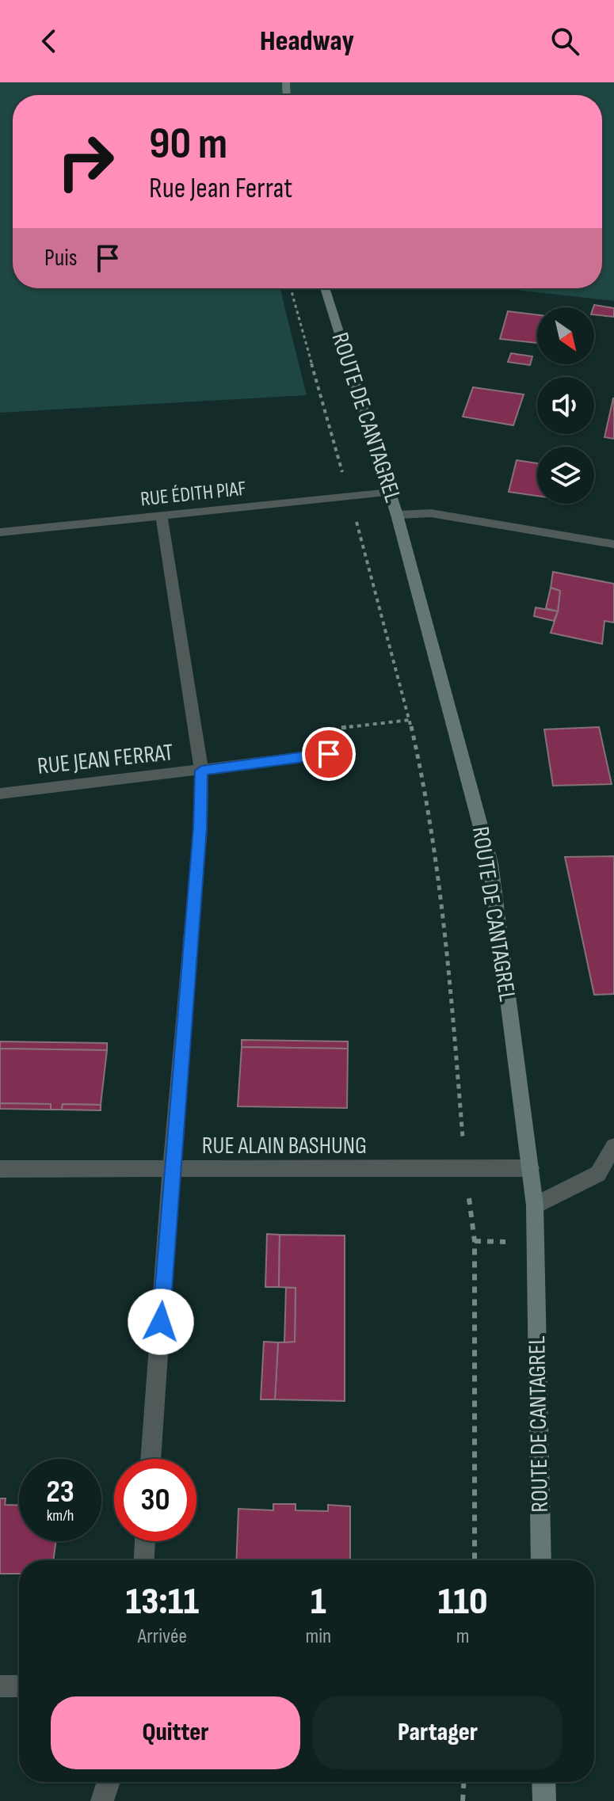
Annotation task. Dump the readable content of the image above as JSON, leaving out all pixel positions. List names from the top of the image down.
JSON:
{
  "streets": {
    "street": [
      "ROUTE DE CANTAGREL",
      "RUE ÉDITH PIAF",
      "RUE JEAN FERRAT",
      "RUE ALAIN BASHUNG"
    ]
  },
  "crossings": [
    ["ROUTE DE CANTAGREL", "RUE ÉDITH PIAF"],
    ["ROUTE DE CANTAGREL", "RUE ALAIN BASHUNG"]
  ],
  "north": "bottom right",
  "page": {
    "header": "Headway",
    "turn": ["90 m", "Rue Jean Ferrat"],
    "then": "Puis",
    "speed": "23 km/h",
    "limit": "30",
    "eta": [
      "13:11",
      "Arrivée",
      "1",
      "min",
      "110",
      "m"
    ],
    "buttons": ["Quitter", "Partager"]
  }
}
